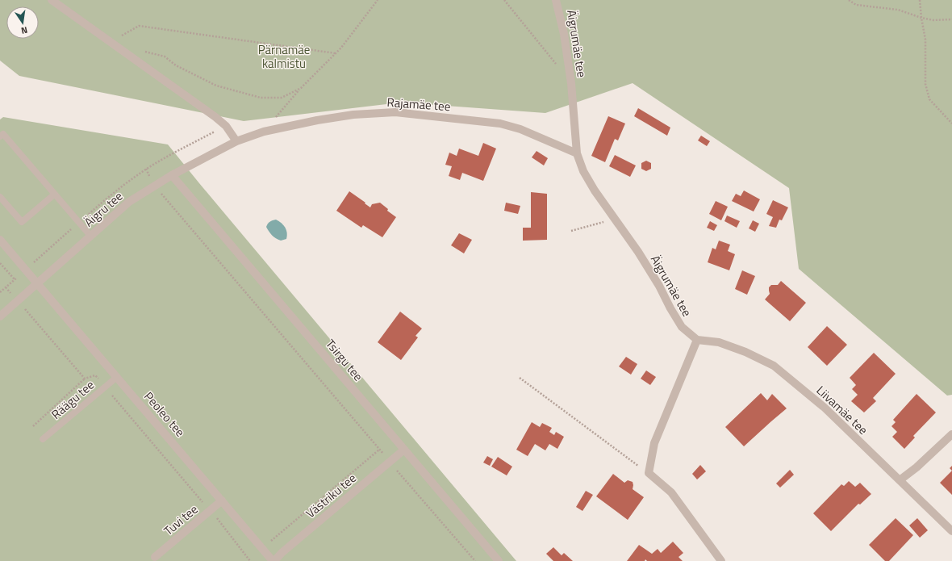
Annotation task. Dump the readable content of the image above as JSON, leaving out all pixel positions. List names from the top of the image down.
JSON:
{
  "streets": {
    "street": [
      "Äigrumäe tee",
      "Rajamäe tee",
      "Äigru tee",
      "Tsirgu tee",
      "Liivamäe tee",
      "Peoleo tee",
      "Västriku tee",
      "Tuvi tee"
    ],
    "lane": ["Räägu tee"]
  },
  "crossings": [
    ["Äigrumäe tee", "Rajamäe tee"],
    ["Äigrumäe tee", "Liivamäe tee"],
    ["Rajamäe tee", "Äigru tee"],
    ["Äigru tee", "Tsirgu tee"],
    ["Äigru tee", "Peoleo tee"],
    ["Tsirgu tee", "Västriku tee"],
    ["Räägu tee", "Peoleo tee"],
    ["Peoleo tee", "Västriku tee"],
    ["Peoleo tee", "Tuvi tee"]
  ],
  "parks": ["Pärnamäe kalmistu"],
  "north": "bottom"
}
